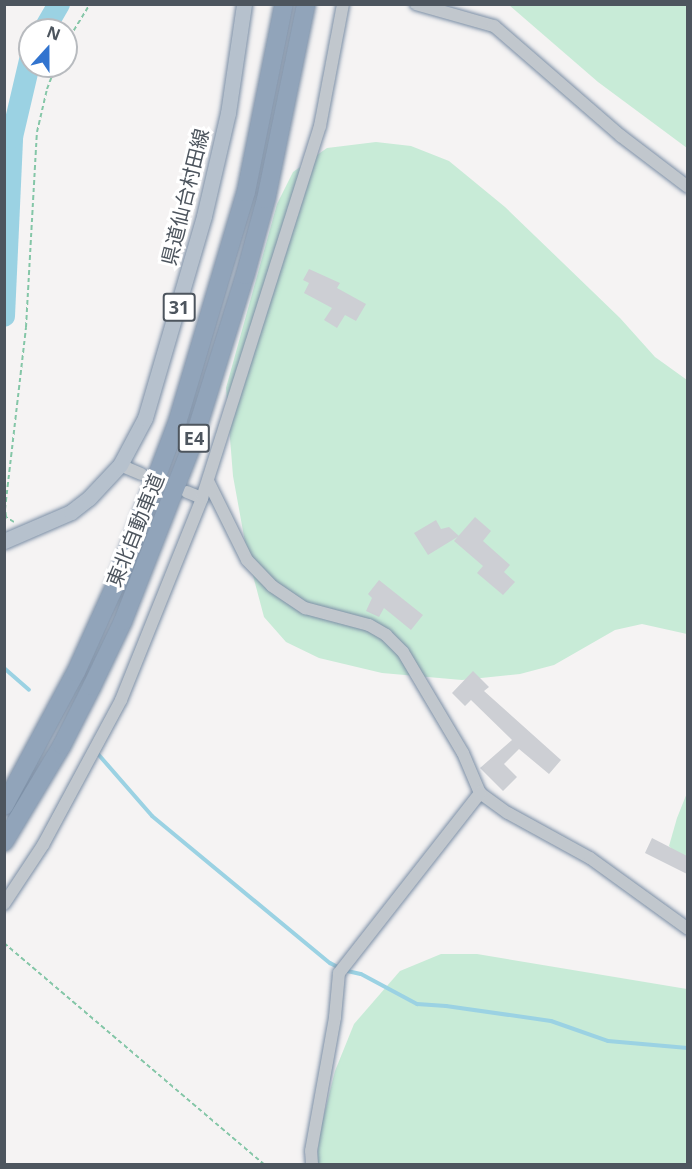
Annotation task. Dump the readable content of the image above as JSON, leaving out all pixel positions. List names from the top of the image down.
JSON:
{
  "streets": {
    "highway": ["E4", "東北自動車道"],
    "main road": ["県道仙台村田線", "31"]
  },
  "north": "top"
}
